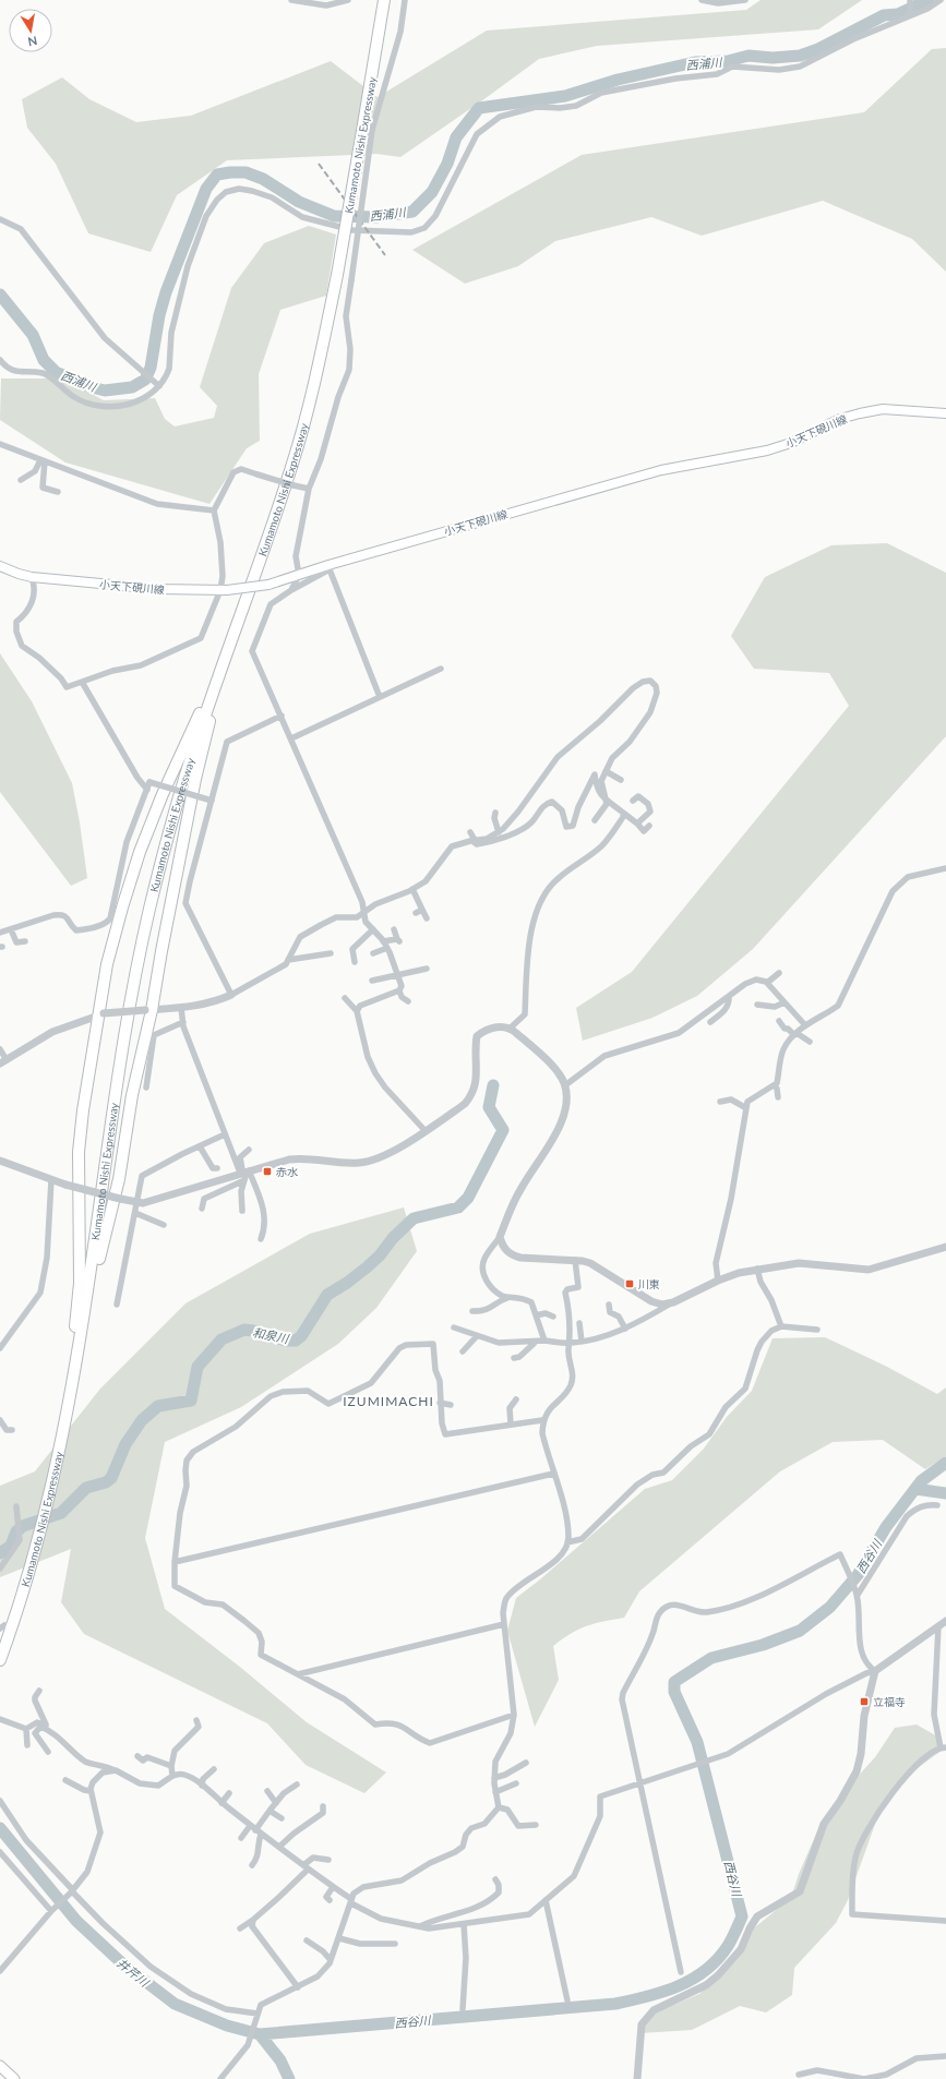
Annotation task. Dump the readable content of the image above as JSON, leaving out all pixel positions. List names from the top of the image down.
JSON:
{
  "streets": {
    "highway": ["Kumamoto Nishi Expressway"],
    "main road": ["小天下硯川線"]
  },
  "districts": ["IZUMIMACHI"],
  "water": [
    "西浦川",
    "和泉川",
    "西谷川",
    "井芹川"
  ],
  "places": {
    "transit": ["赤水", "川東", "立福寺"]
  },
  "north": "bottom"
}
